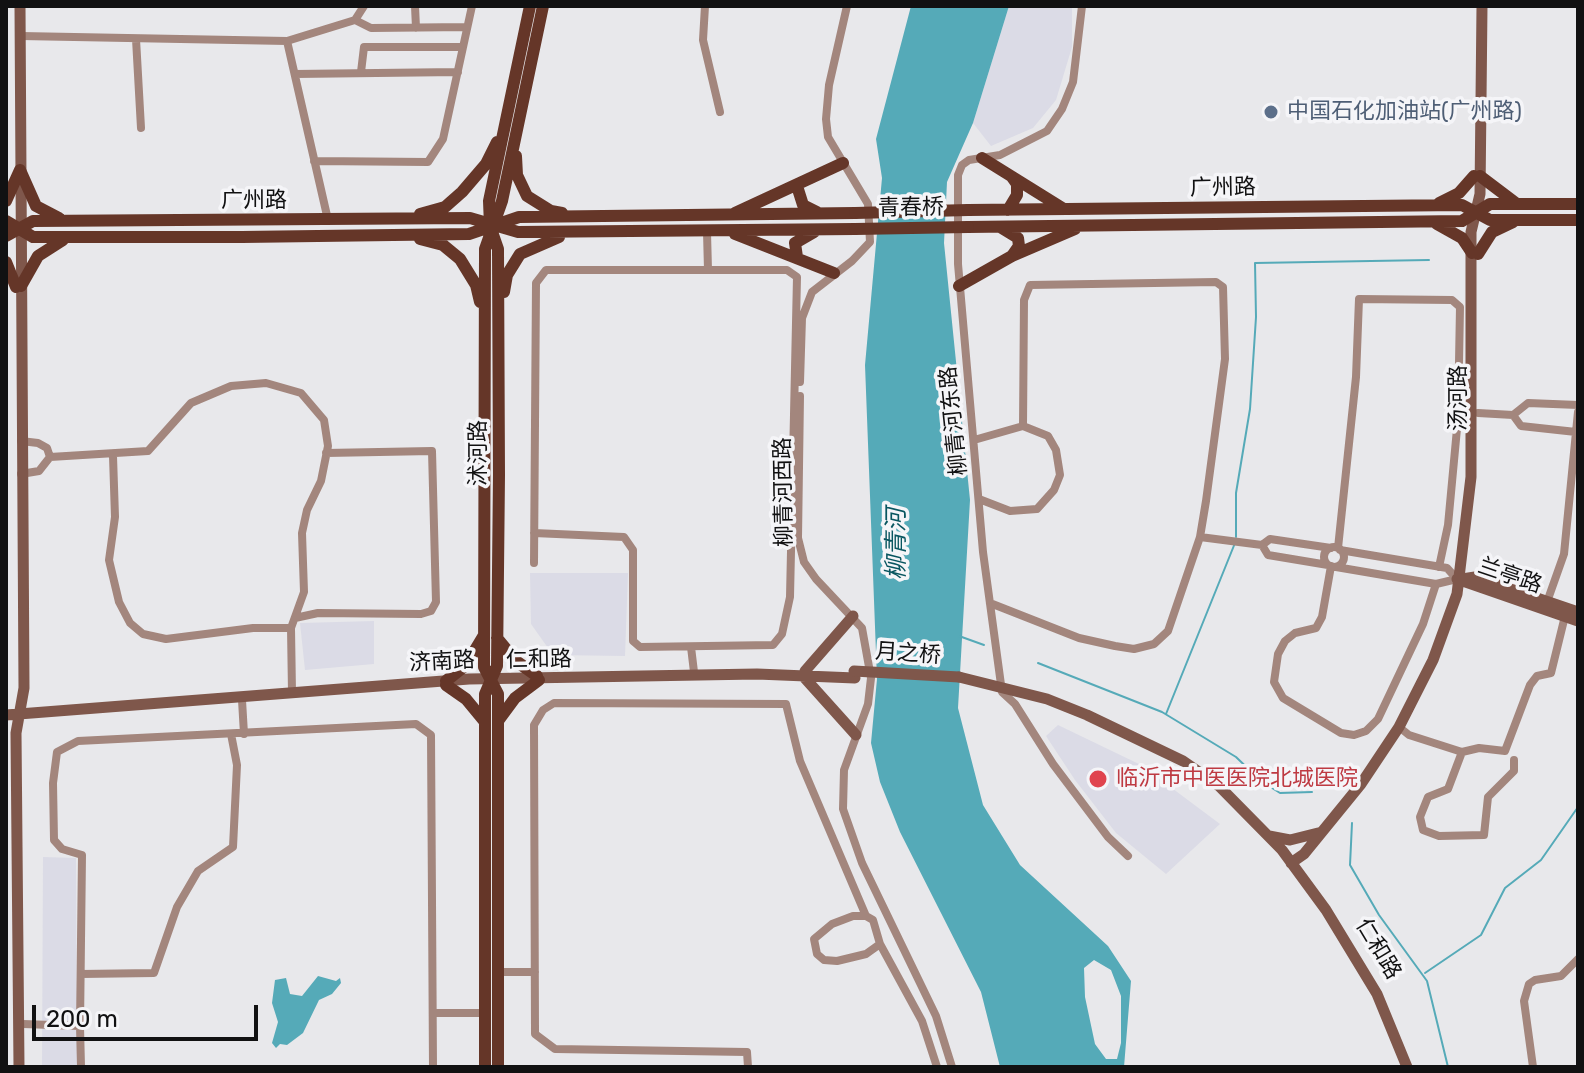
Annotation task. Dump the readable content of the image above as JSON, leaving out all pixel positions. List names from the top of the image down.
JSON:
{
  "streets": {
    "main road": ["广州路", "青春桥", "沭河路"],
    "street": [
      "汤河路",
      "柳青河东路",
      "柳青河西路",
      "兰亭路",
      "月之桥",
      "仁和路",
      "济南路"
    ]
  },
  "crossings": [
    ["广州路", "青春桥"],
    ["广州路", "汤河路"],
    ["广州路", "沭河路"],
    ["汤河路", "兰亭路"],
    ["汤河路", "仁和路"],
    ["柳青河东路", "仁和路"],
    ["沭河路", "仁和路"],
    ["沭河路", "济南路"],
    ["月之桥", "仁和路"],
    ["仁和路", "济南路"]
  ],
  "water": ["柳青河"],
  "places": ["中国石化加油站(广州路)", "临沂市中医医院北城医院"],
  "scale_bar": "200 m"
}
